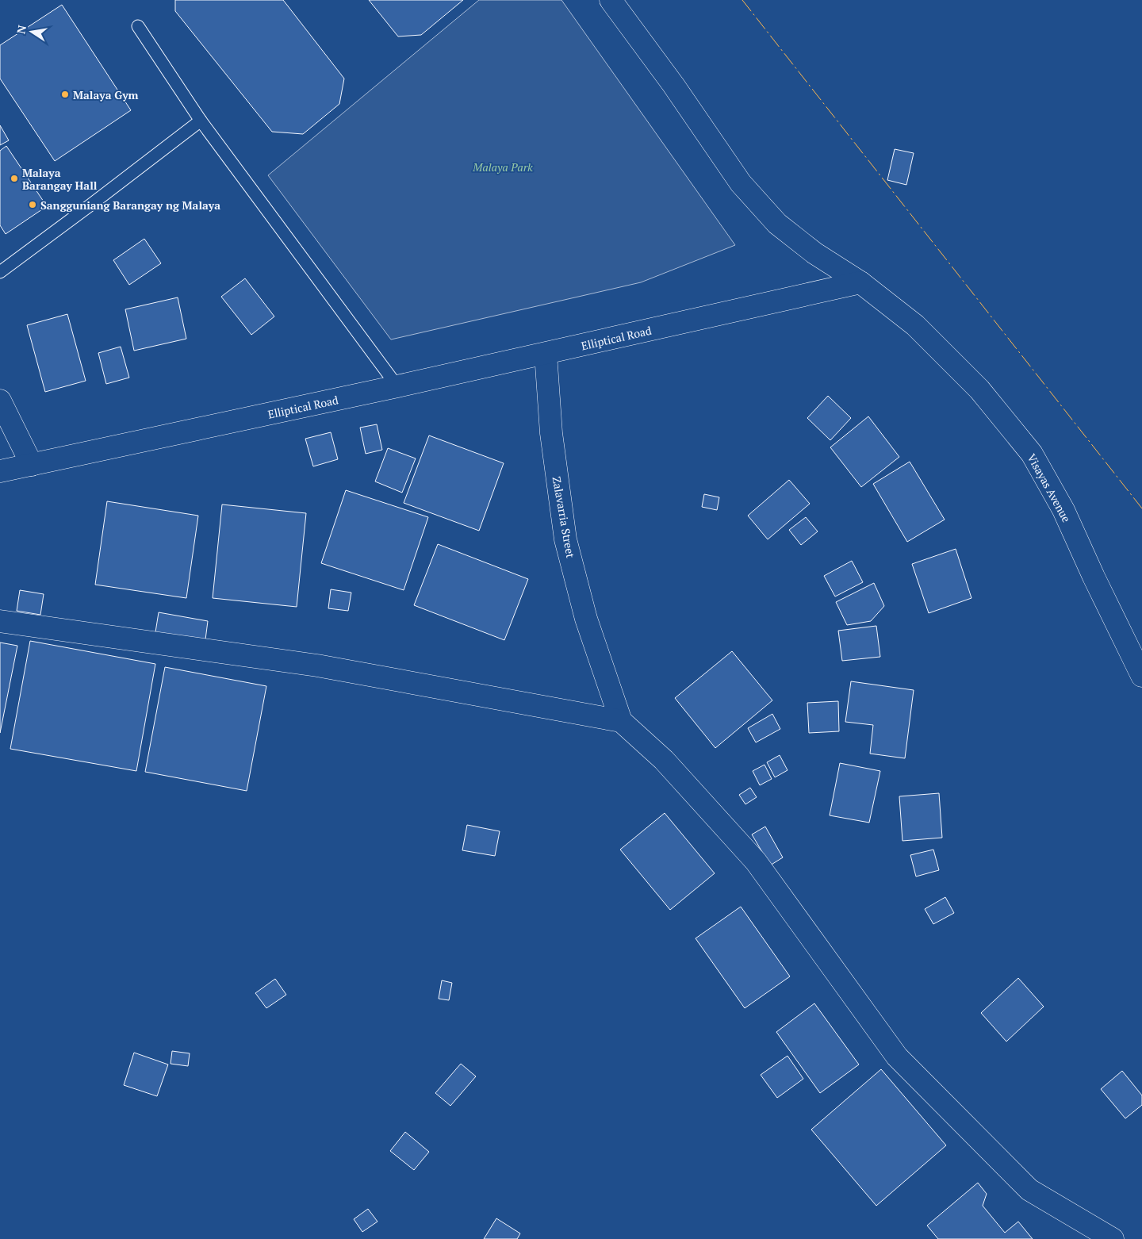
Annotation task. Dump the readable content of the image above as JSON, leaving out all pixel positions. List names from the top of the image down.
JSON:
{
  "streets": {
    "street": ["Elliptical Road", "Visayas Avenue", "Zalavarria Street"]
  },
  "crossings": [
    ["Elliptical Road", "Visayas Avenue"],
    ["Elliptical Road", "Zalavarria Street"]
  ],
  "parks": ["Malaya Park"],
  "places": ["Malaya Gym", "Malaya Barangay Hall", "Sangguniang Barangay ng Malaya"],
  "north": "left"
}
